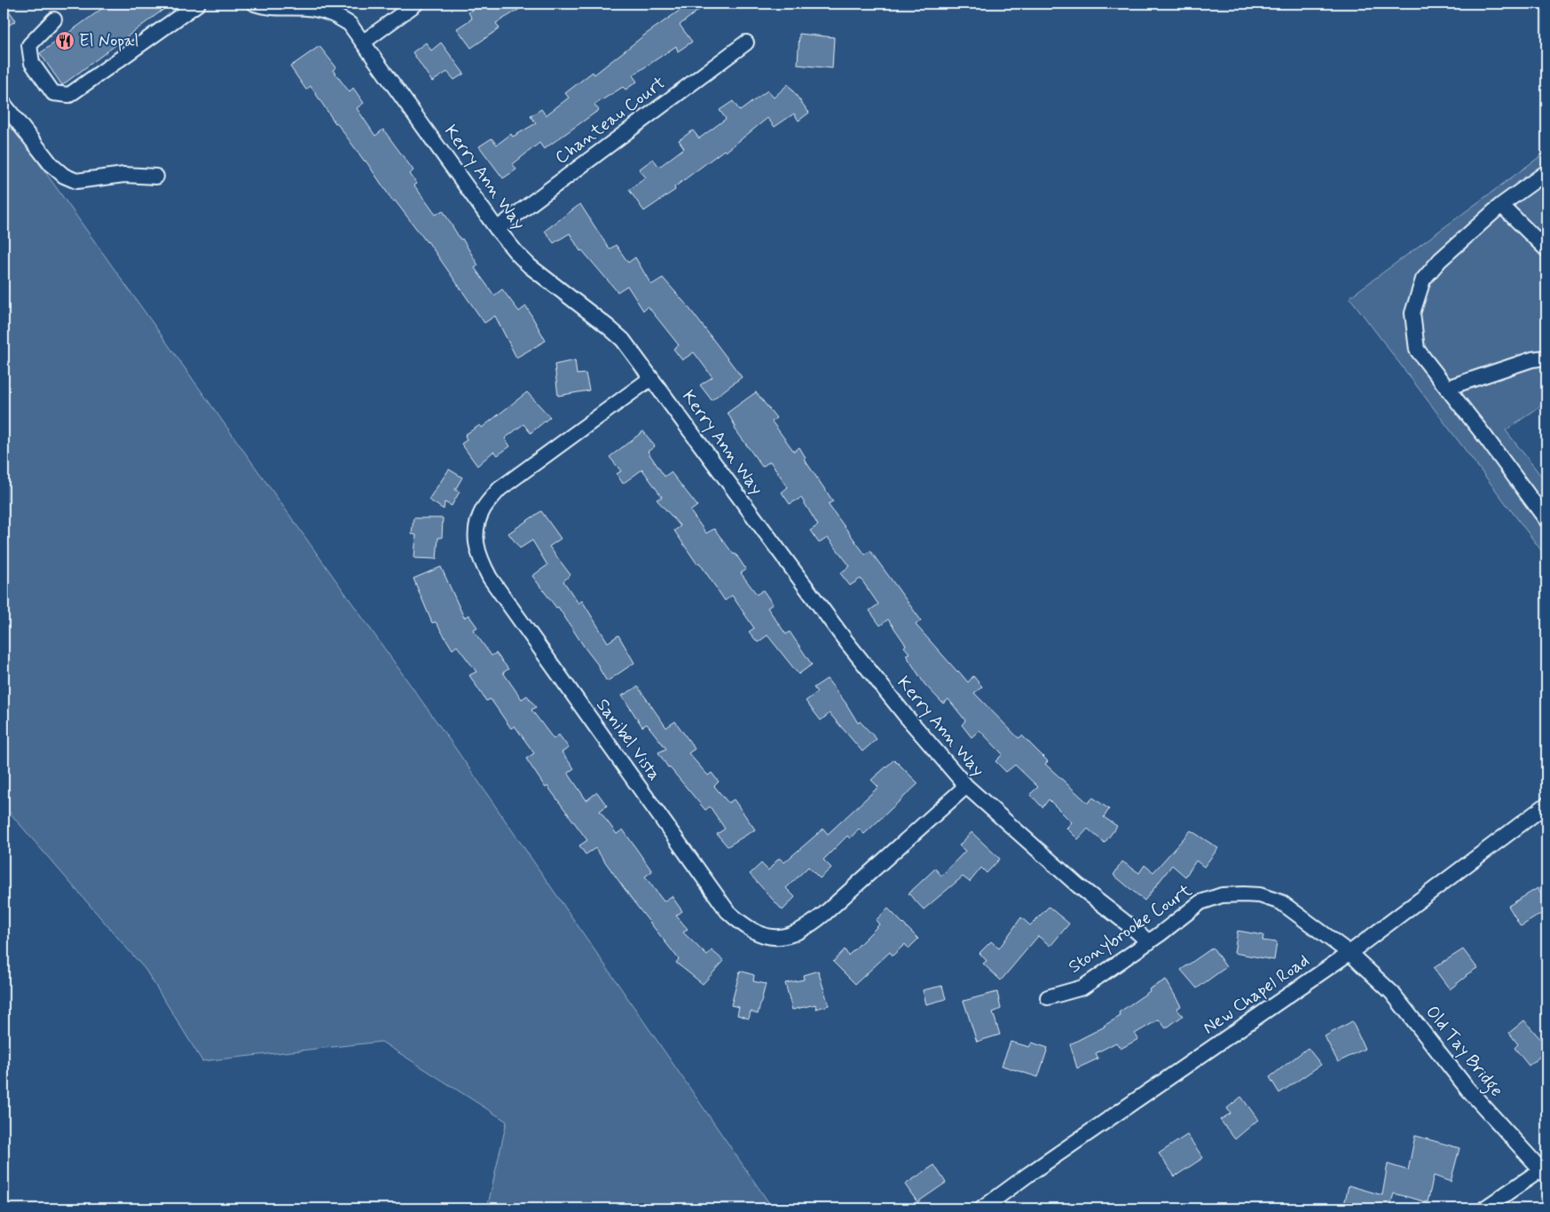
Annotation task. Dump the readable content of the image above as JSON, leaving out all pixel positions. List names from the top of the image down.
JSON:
{
  "streets": {
    "street": [
      "Chanteau Court",
      "Kerry Ann Way",
      "Sanibel Vista",
      "Stonybrooke Court",
      "New Chapel Road",
      "Old Tay Bridge"
    ]
  },
  "crossings": [
    ["Chanteau Court", "Kerry Ann Way"],
    ["Kerry Ann Way", "Sanibel Vista"],
    ["Kerry Ann Way", "Stonybrooke Court"],
    ["Stonybrooke Court", "New Chapel Road"],
    ["Stonybrooke Court", "Old Tay Bridge"],
    ["New Chapel Road", "Old Tay Bridge"]
  ],
  "places": {
    "restaurant": ["El Nopal"]
  }
}
